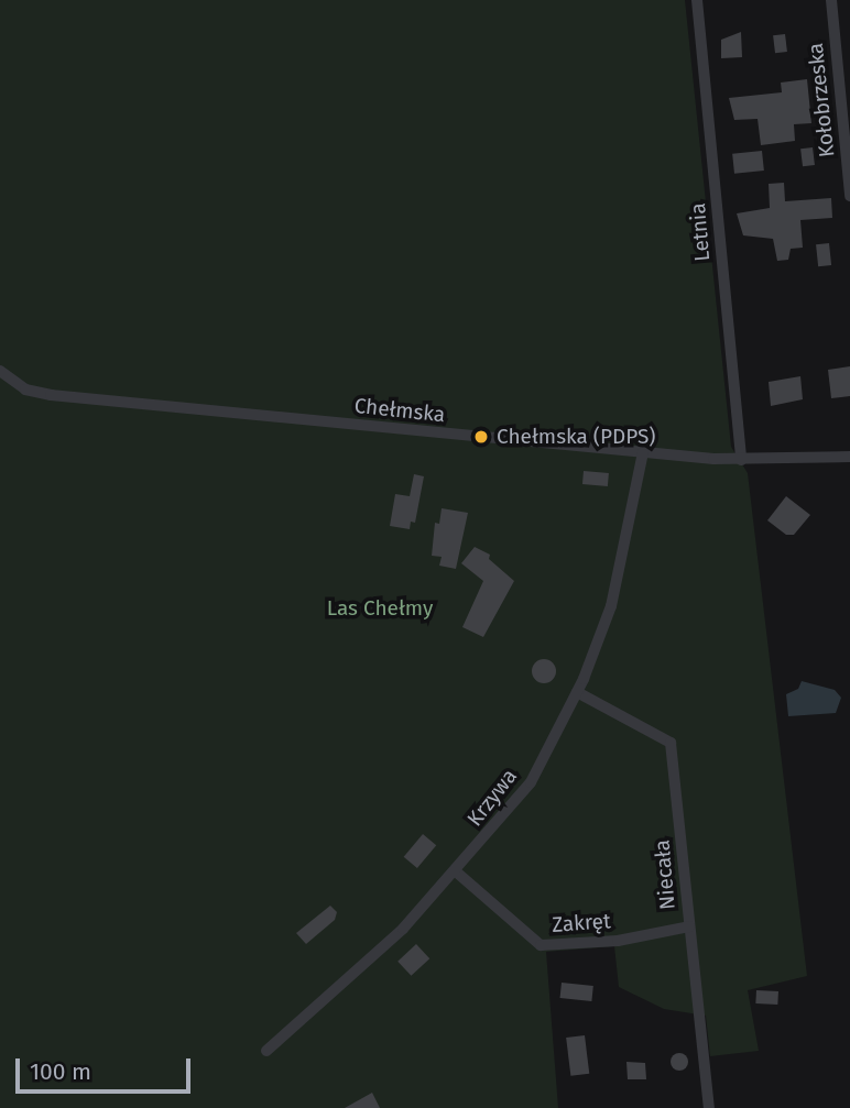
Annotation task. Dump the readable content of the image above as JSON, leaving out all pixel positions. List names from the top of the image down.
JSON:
{
  "streets": {
    "street": [
      "Kołobrzeska",
      "Letnia",
      "Chełmska",
      "Krzywa",
      "Niecała",
      "Zakręt"
    ]
  },
  "crossings": [
    ["Letnia", "Chełmska"],
    ["Chełmska", "Krzywa"],
    ["Krzywa", "Niecała"],
    ["Krzywa", "Zakręt"],
    ["Niecała", "Zakręt"]
  ],
  "parks": ["Las Chełmy"],
  "places": ["Chełmska (PDPS)"],
  "scale_bar": "100 m"
}
